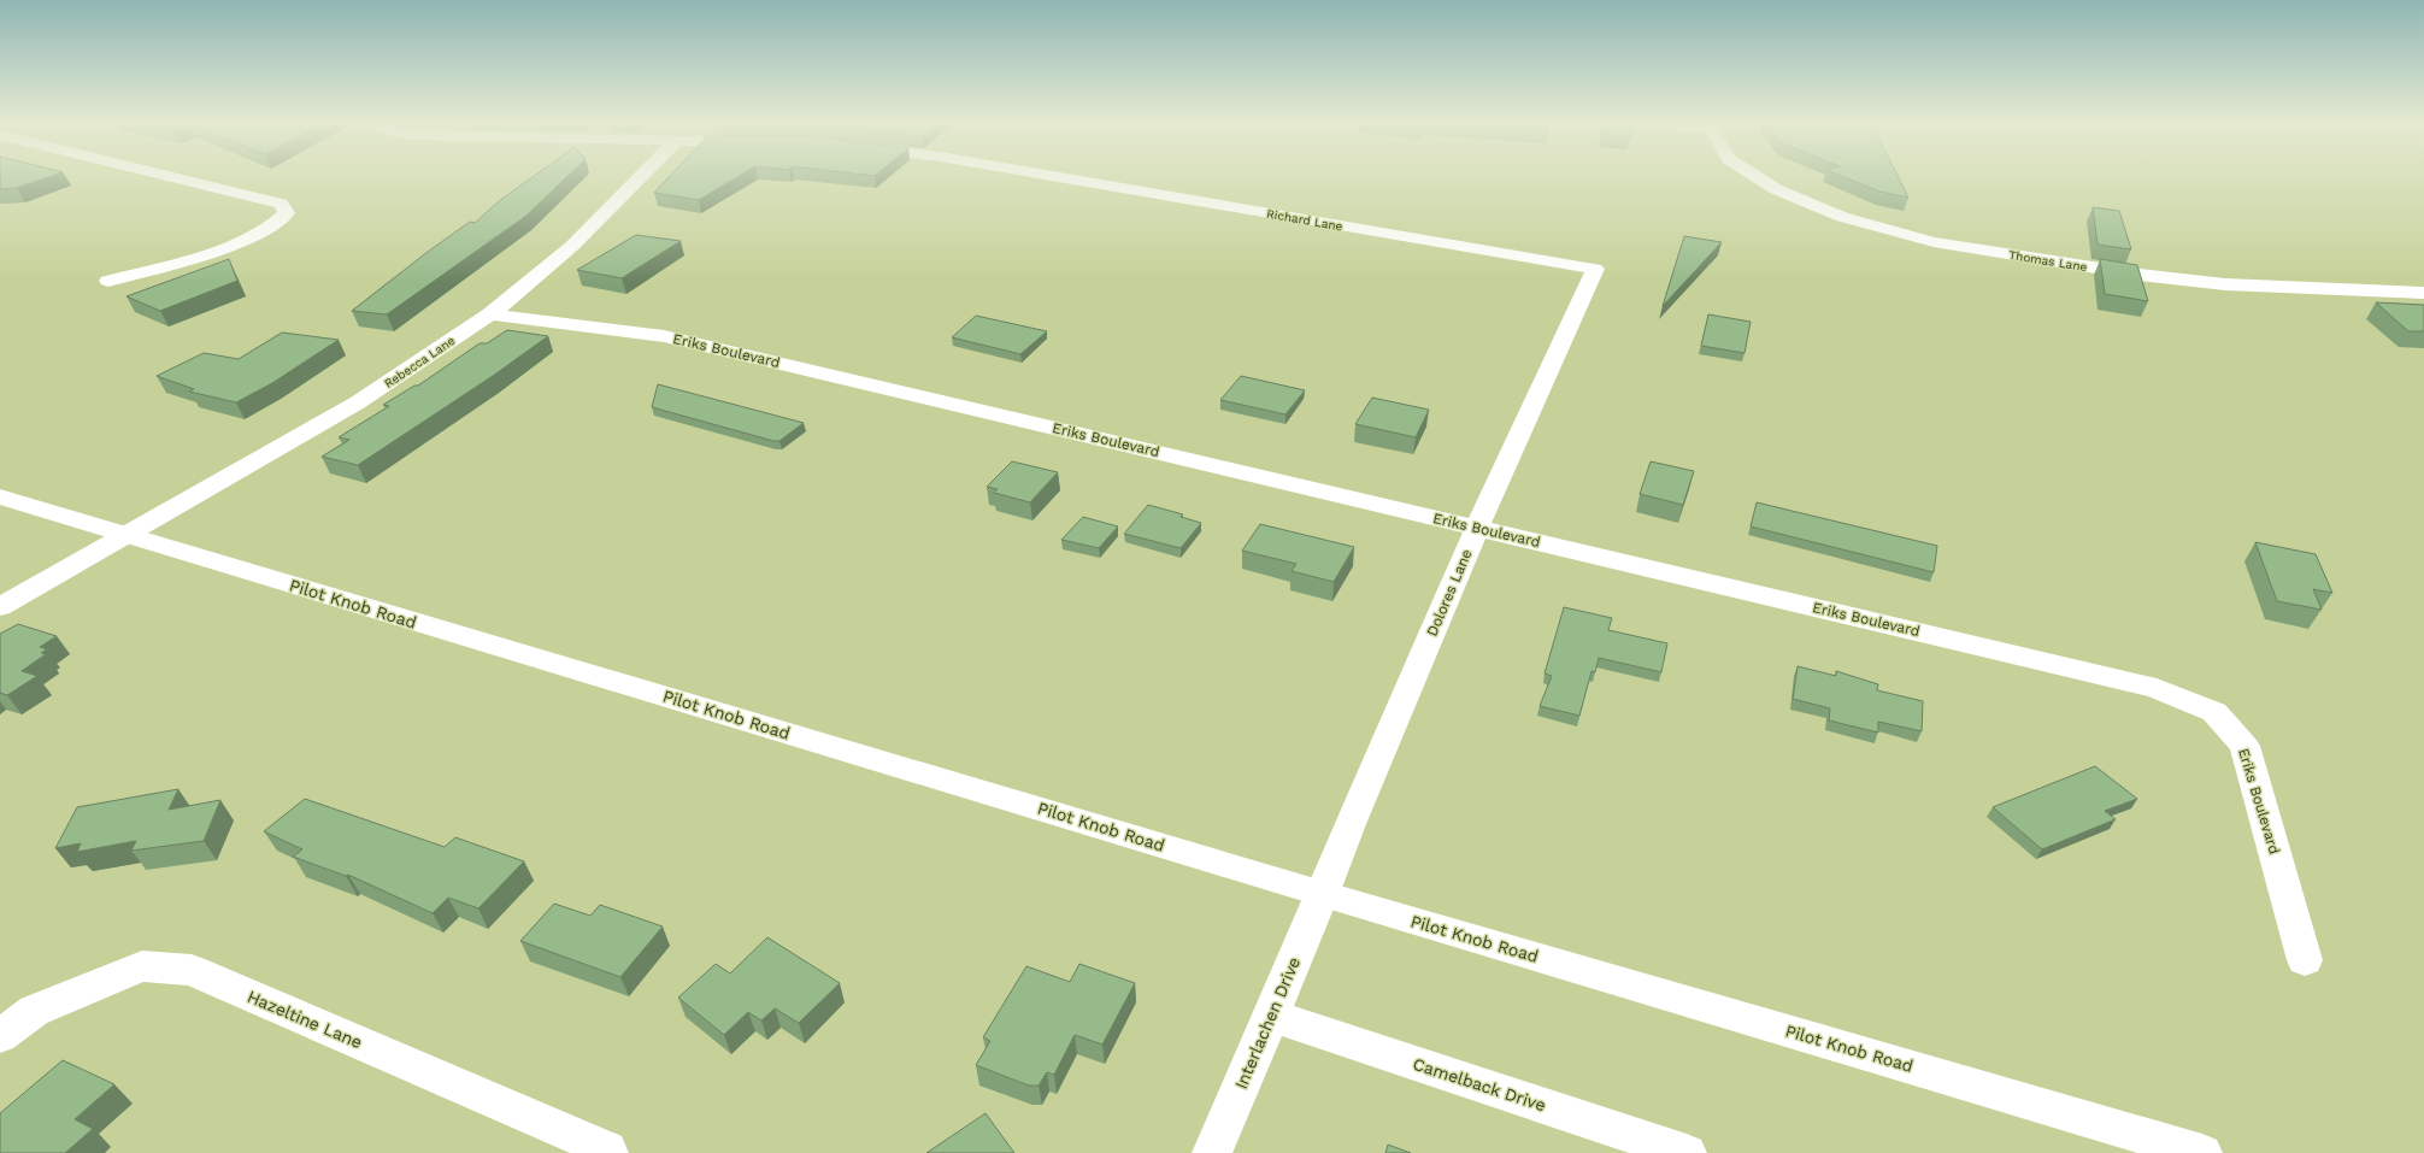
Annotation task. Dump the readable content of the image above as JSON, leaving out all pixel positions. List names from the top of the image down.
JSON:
{
  "streets": {
    "street": [
      "Richard Lane",
      "Thomas Lane",
      "Eriks Boulevard",
      "Rebecca Lane",
      "Dolores Lane",
      "Pilot Knob Road",
      "Hazeltine Lane",
      "Interlachen Drive",
      "Camelback Drive"
    ]
  },
  "crossings": [
    ["Richard Lane", "Dolores Lane"],
    ["Eriks Boulevard", "Rebecca Lane"],
    ["Eriks Boulevard", "Dolores Lane"],
    ["Rebecca Lane", "Pilot Knob Road"],
    ["Dolores Lane", "Pilot Knob Road"],
    ["Dolores Lane", "Interlachen Drive"],
    ["Pilot Knob Road", "Interlachen Drive"],
    ["Interlachen Drive", "Camelback Drive"]
  ]
}
